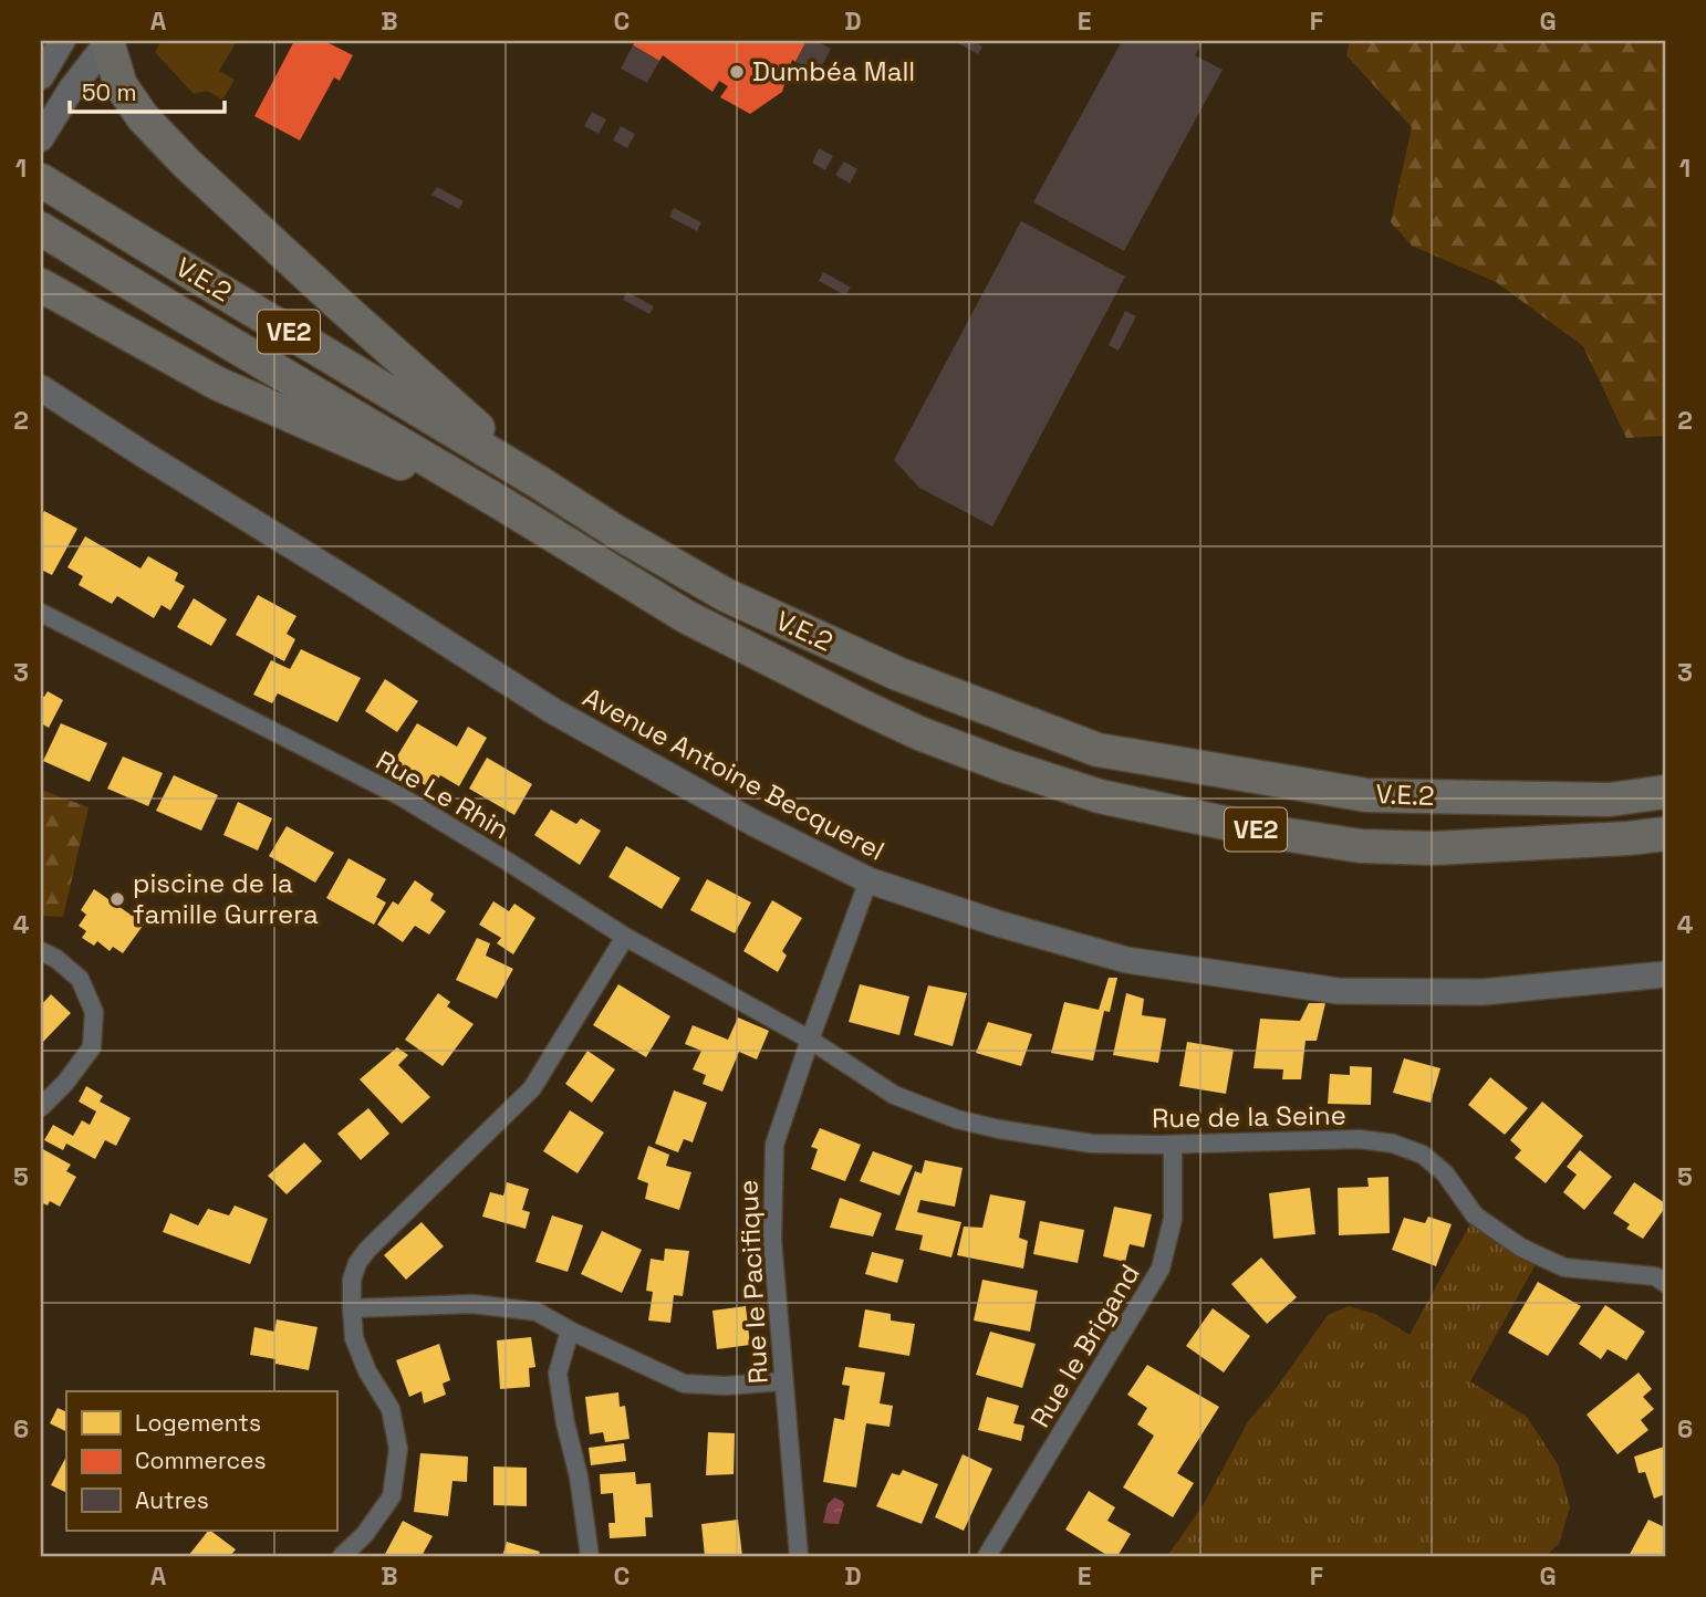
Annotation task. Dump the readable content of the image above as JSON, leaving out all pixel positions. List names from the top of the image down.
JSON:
{
  "streets": {
    "highway": ["V.E.2", "VE2"],
    "street": [
      "Avenue Antoine Becquerel",
      "Rue Le Rhin",
      "Rue de la Seine",
      "Rue le Pacifique",
      "Rue le Brigand"
    ]
  },
  "crossings": [
    ["Avenue Antoine Becquerel", "Rue le Pacifique"],
    ["Rue Le Rhin", "Rue de la Seine"],
    ["Rue Le Rhin", "Rue le Pacifique"],
    ["Rue de la Seine", "Rue le Pacifique"],
    ["Rue de la Seine", "Rue le Brigand"]
  ],
  "places": ["Dumbéa Mall", "piscine de la famille Gurrera"],
  "legend": ["Logements", "Commerces", "Autres"],
  "scale_bar": "50 m",
  "grid": {
    "columns": [
      "A",
      "B",
      "C",
      "D",
      "E",
      "F",
      "G"
    ],
    "rows": [
      "1",
      "2",
      "3",
      "4",
      "5",
      "6"
    ]
  }
}
